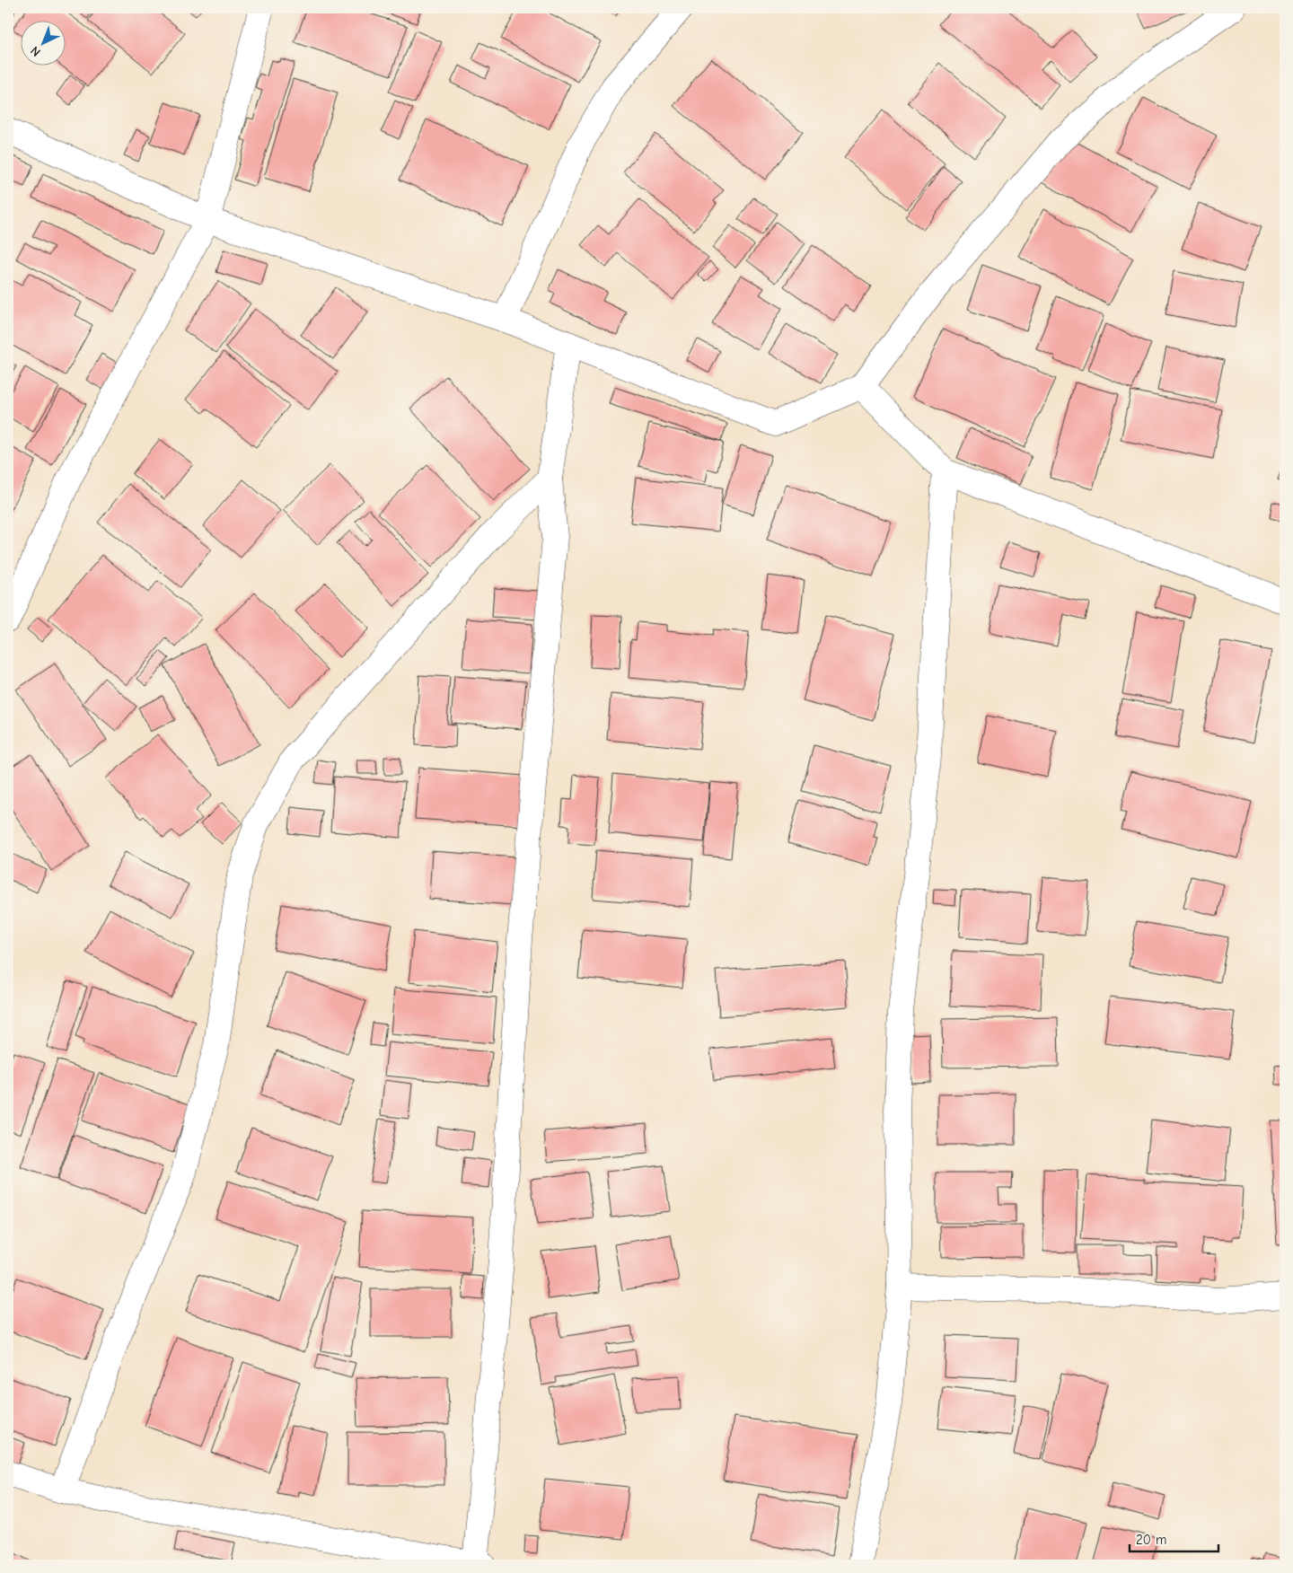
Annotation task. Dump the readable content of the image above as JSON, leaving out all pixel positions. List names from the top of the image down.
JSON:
{
  "scale_bar": "20 m",
  "north": "bottom left"
}
